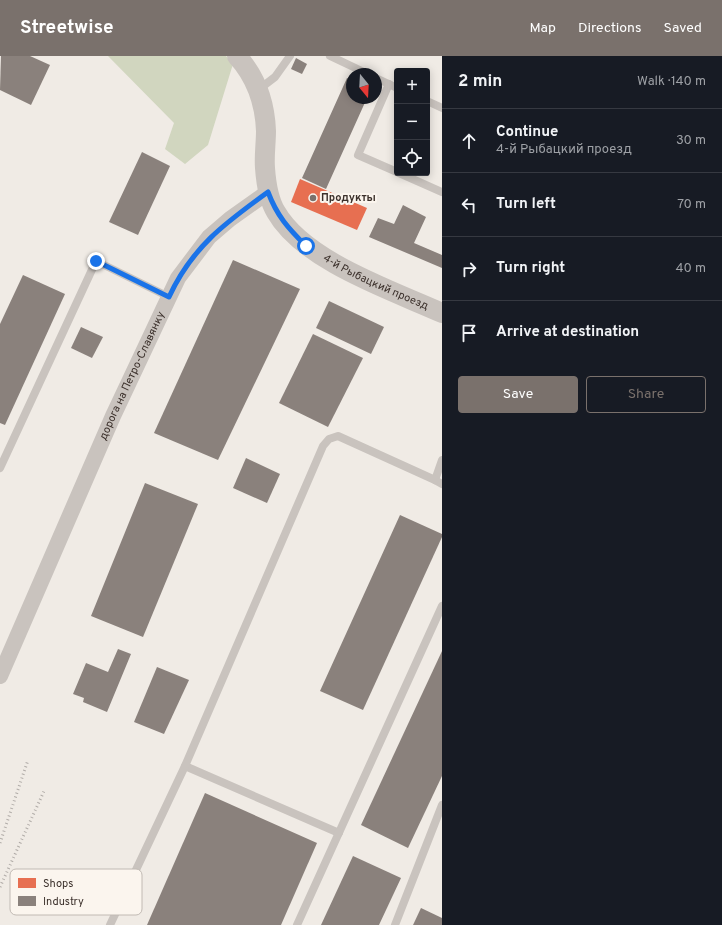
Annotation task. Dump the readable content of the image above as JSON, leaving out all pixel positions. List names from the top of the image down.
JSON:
{
  "streets": {
    "street": ["4-й Рыбацкий проезд", "дорога на Петро-Славянку"]
  },
  "crossings": [
    ["4-й Рыбацкий проезд", "дорога на Петро-Славянку"]
  ],
  "places": ["Продукты"],
  "legend": ["Shops", "Industry"],
  "north": "bottom",
  "page": {
    "header": "Streetwise",
    "nav": ["Map", "Directions", "Saved"],
    "heading": ["2 min", "Walk · 140 m"],
    "map_buttons": ["+", "−"],
    "list": [
      ["Continue", "4-й Рыбацкий проезд", "30 m"],
      ["Turn left", "70 m"],
      ["Turn right", "40 m"],
      "Arrive at destination"
    ],
    "buttons": ["Save", "Share"]
  }
}
